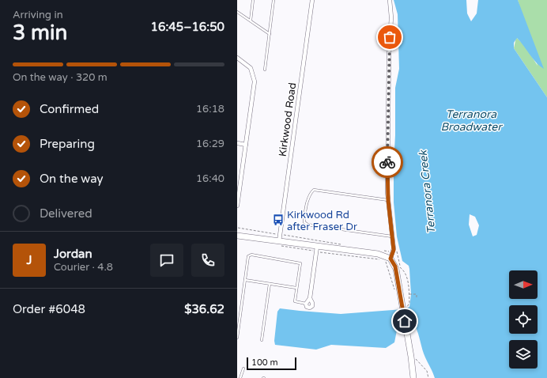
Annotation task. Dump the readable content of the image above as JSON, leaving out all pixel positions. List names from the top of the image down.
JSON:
{
  "streets": {
    "street": ["Kirkwood Road"]
  },
  "water": ["Terranora Broadwater", "Terranora Creek"],
  "places": {
    "bus stop": ["Kirkwood Rd after Fraser Dr"]
  },
  "scale_bar": "100 m",
  "north": "right",
  "page": {
    "heading": ["3 min", "Arriving in", "16:45–16:50"],
    "panel": [
      "Jordan",
      "Courier · 4.8",
      "Order #6048",
      "$36.62"
    ],
    "bar": "On the way · 320 m",
    "list": [
      ["Confirmed", "16:18"],
      ["Preparing", "16:29"],
      ["On the way", "16:40"],
      "Delivered"
    ],
    "round": "J",
    "scale": "100 m"
  }
}
